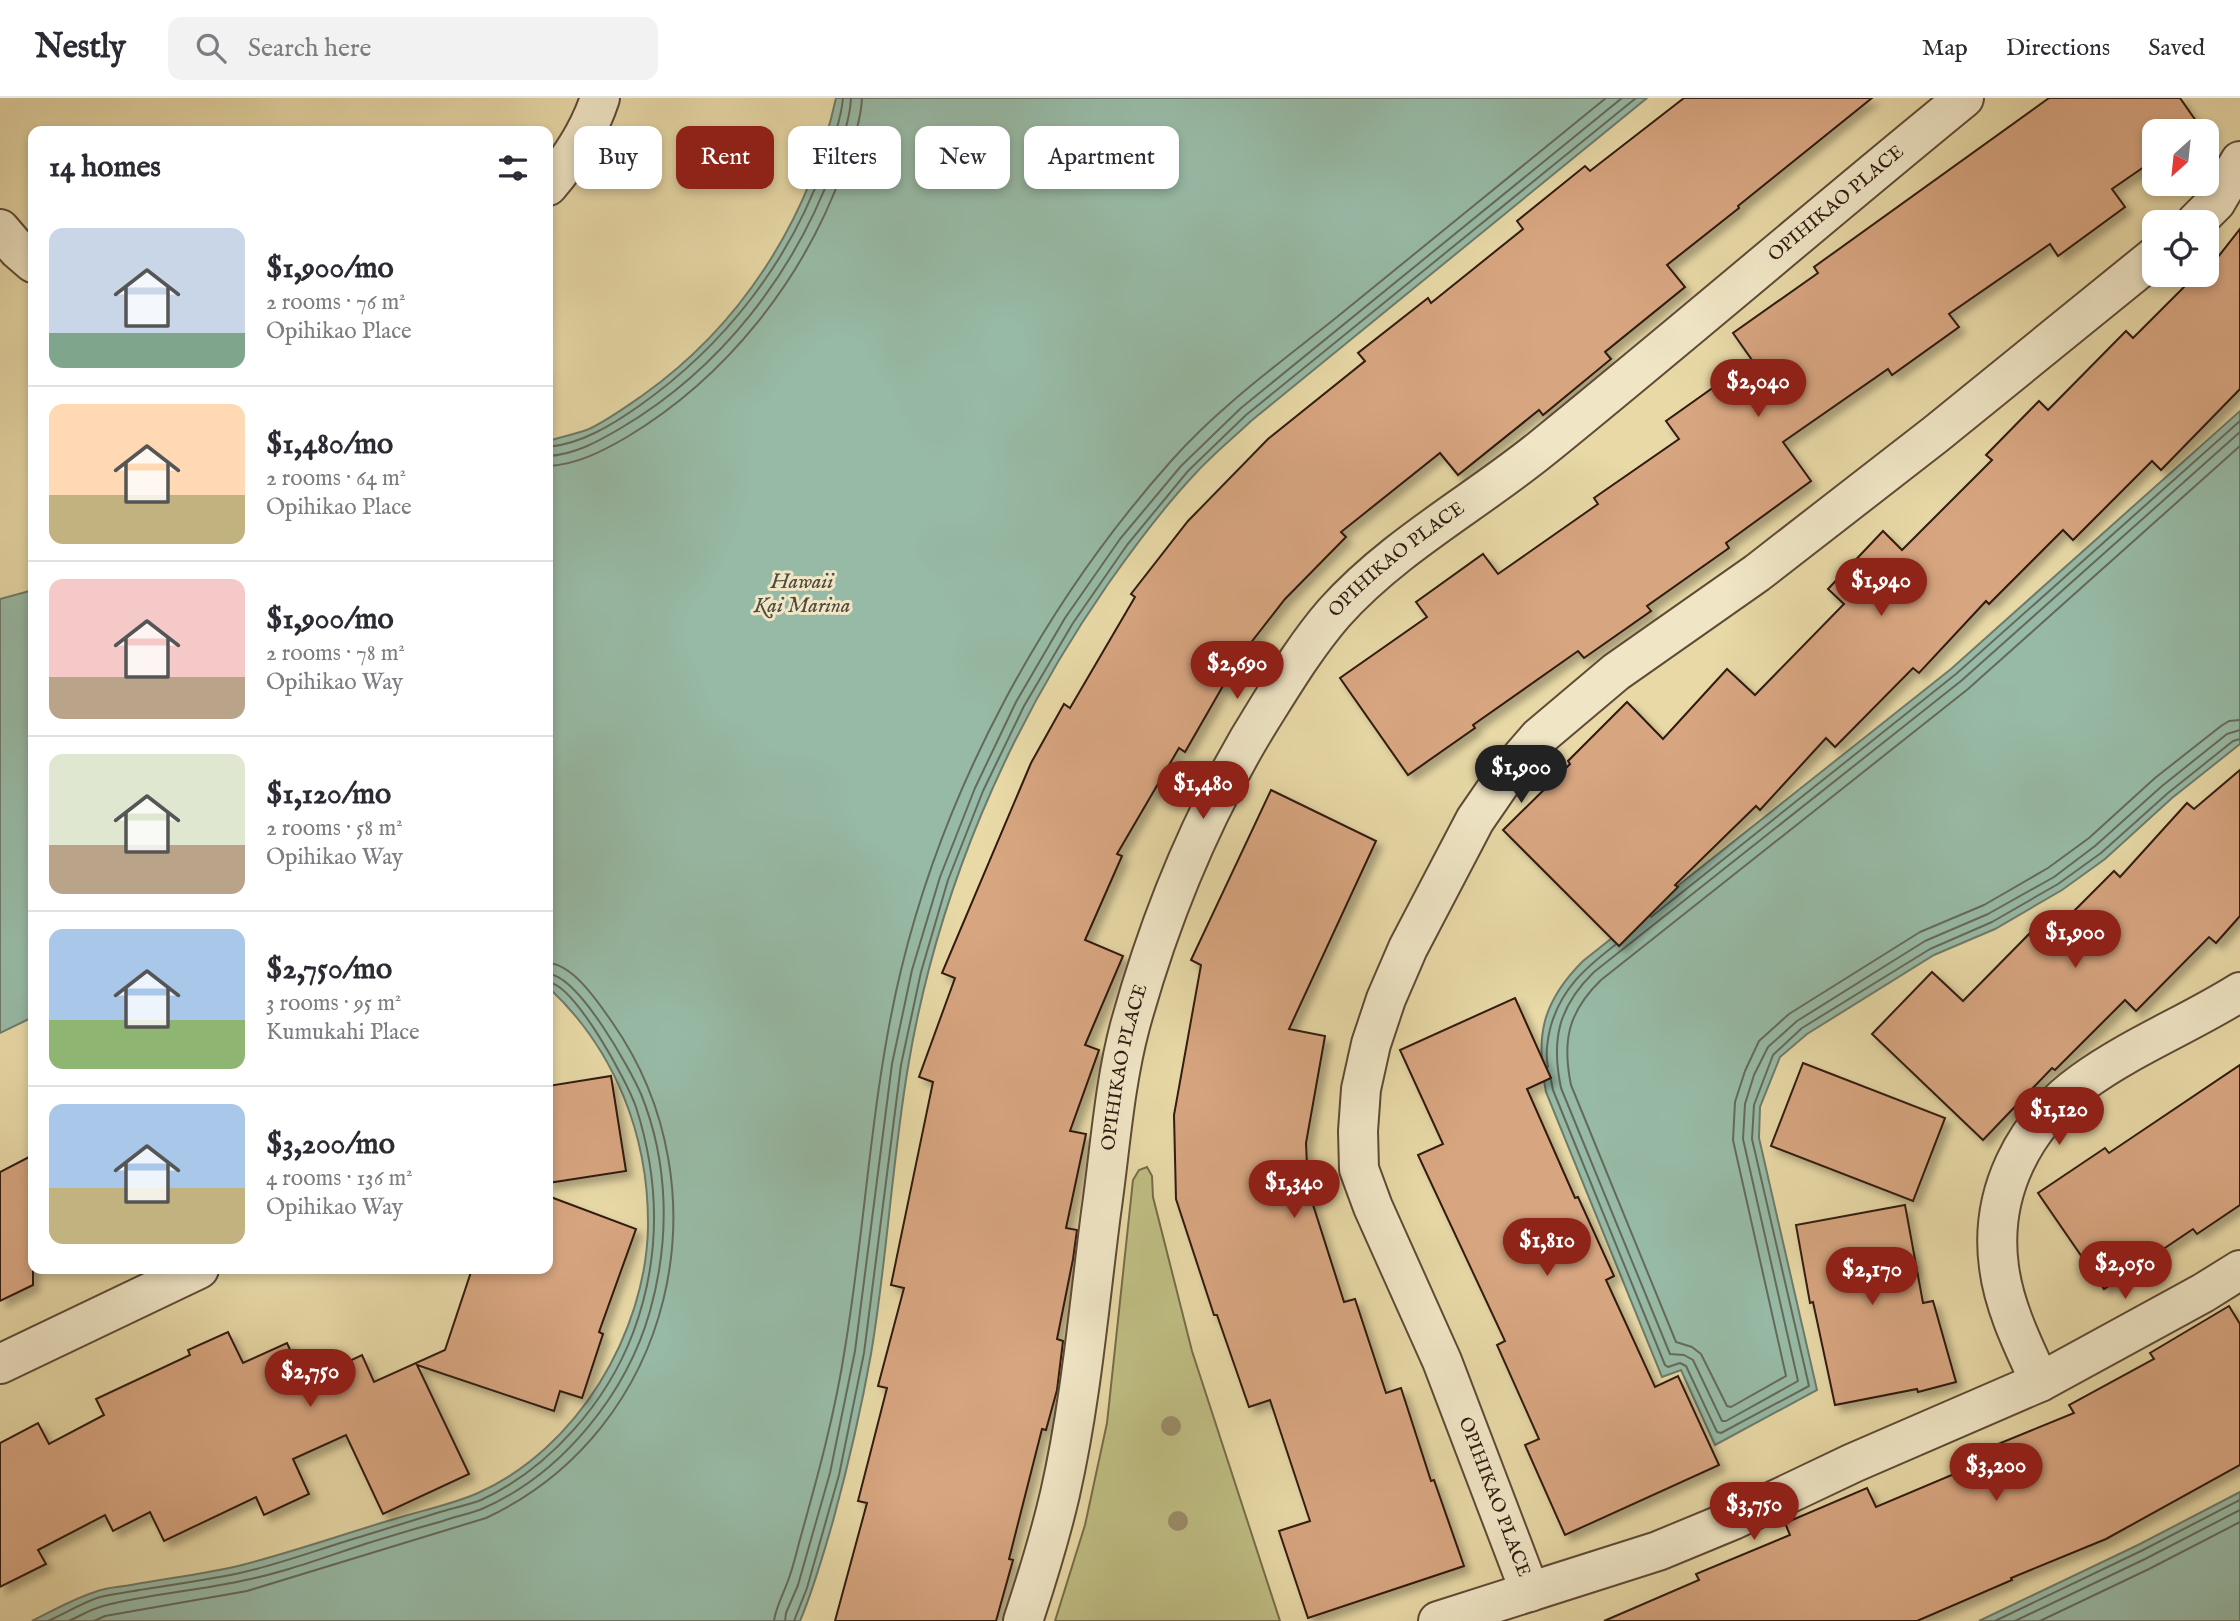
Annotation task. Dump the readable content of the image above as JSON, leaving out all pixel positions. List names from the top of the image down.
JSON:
{
  "streets": {
    "street": ["OPIHIKAO PLACE"]
  },
  "water": ["Hawaii Kai Marina"],
  "north": "bottom left",
  "page": {
    "header": "Nestly",
    "search": "Search here",
    "nav": ["Map", "Directions", "Saved"],
    "chip": [
      "Buy",
      "Rent",
      "Filters",
      "New",
      "Apartment"
    ],
    "heading": "14 homes",
    "list": [
      {
        "name": "$1,900/mo",
        "note": "2 rooms · 76 m² · Opihikao Place"
      },
      {
        "name": "$1,480/mo",
        "note": "2 rooms · 64 m² · Opihikao Place"
      },
      {
        "name": "$1,900/mo",
        "note": "2 rooms · 78 m² · Opihikao Way"
      },
      {
        "name": "$1,120/mo",
        "note": "2 rooms · 58 m² · Opihikao Way"
      },
      {
        "name": "$2,750/mo",
        "note": "3 rooms · 95 m² · Kumukahi Place"
      },
      {
        "name": "$3,200/mo",
        "note": "4 rooms · 136 m² · Opihikao Way"
      }
    ],
    "price": [
      "$2,040",
      "$1,940",
      "$2,690",
      "$1,900",
      "$1,480",
      "$1,900",
      "$1,120",
      "$1,340",
      "$1,810",
      "$2,050",
      "$2,170",
      "$2,750",
      "$3,200",
      "$3,750"
    ]
  }
}
